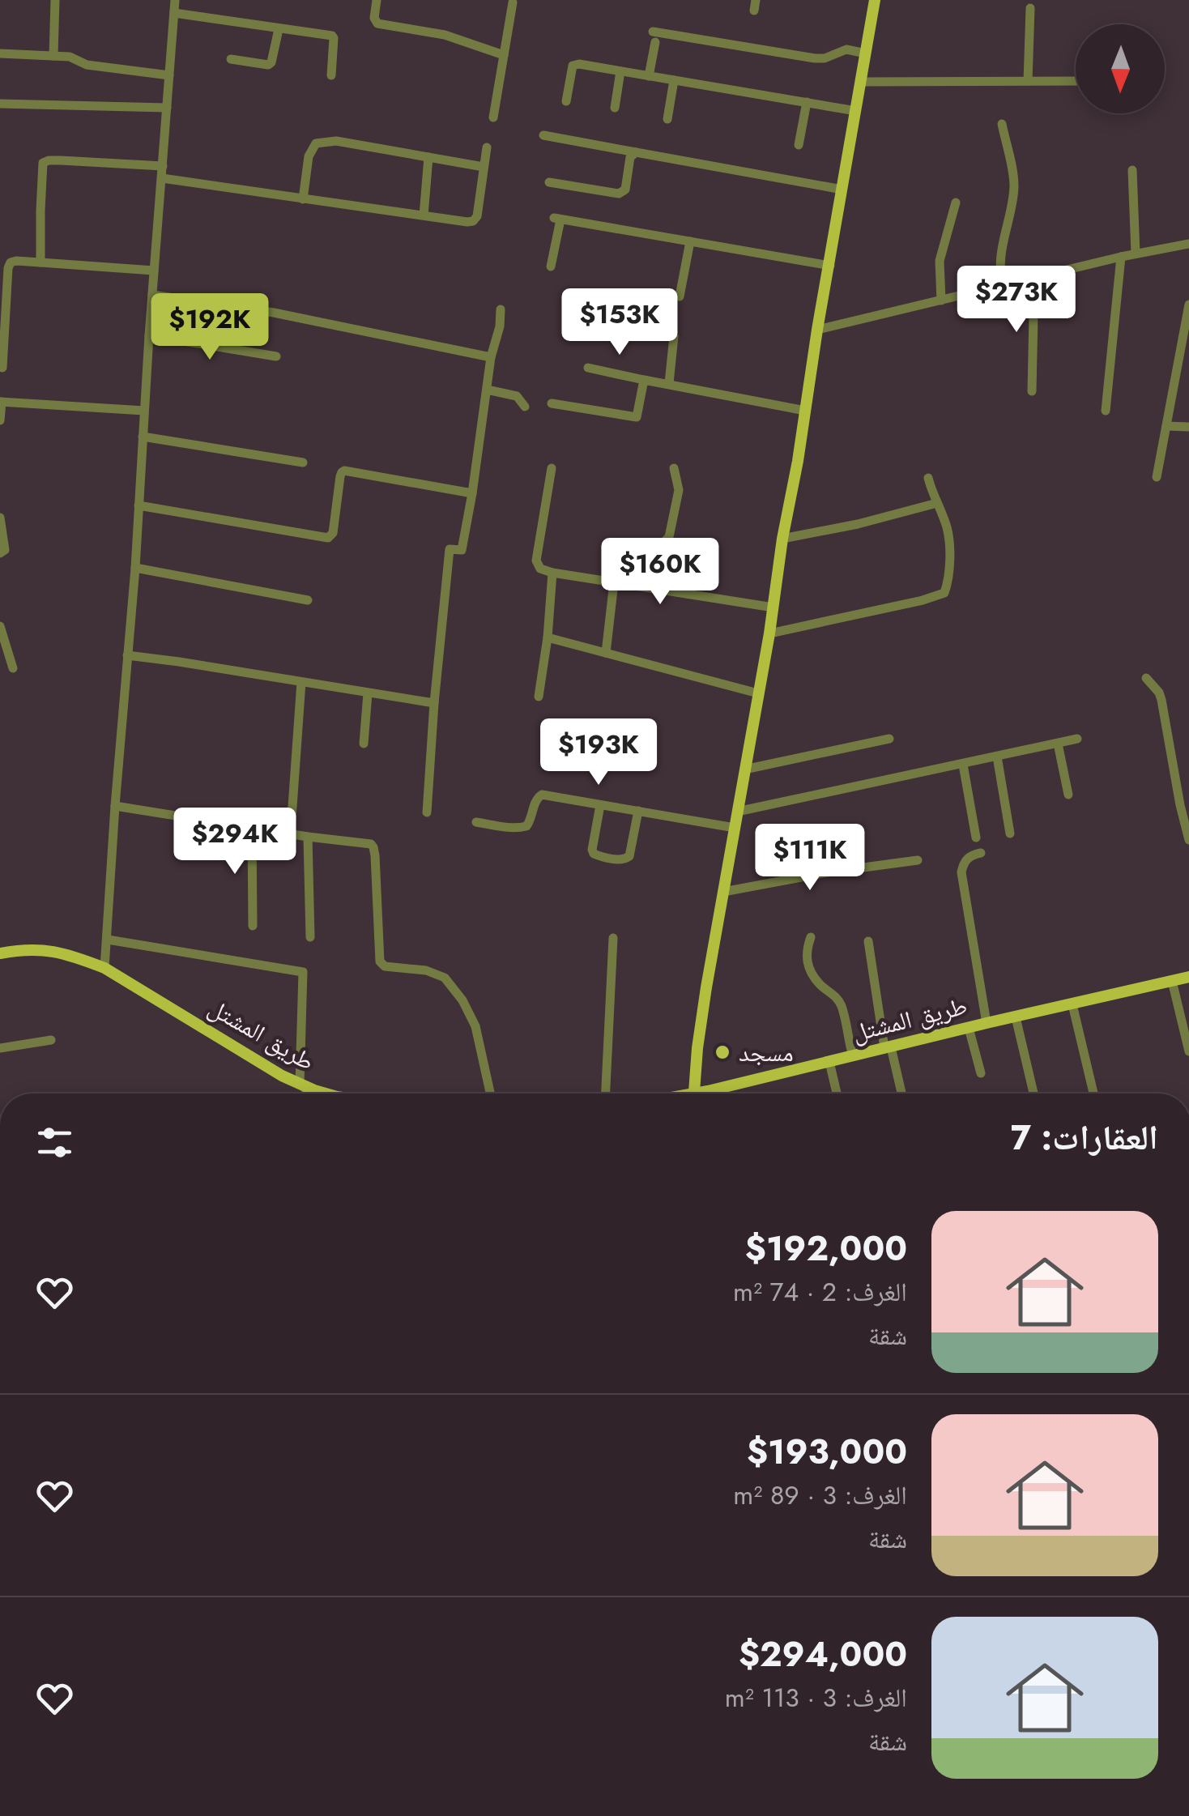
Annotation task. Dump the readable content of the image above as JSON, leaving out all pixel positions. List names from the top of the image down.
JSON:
{
  "streets": {
    "main road": ["طريق المشتل"]
  },
  "places": ["مسجد"],
  "north": "bottom",
  "page": {
    "price": [
      "$273K",
      "$153K",
      "$192K",
      "$160K",
      "$193K",
      "$294K",
      "$111K"
    ],
    "heading": "العقارات: 7",
    "list": [
      {
        "name": "$192,000",
        "note": "الغرف: 2 · 74 m² · شقة"
      },
      {
        "name": "$193,000",
        "note": "الغرف: 3 · 89 m² · شقة"
      },
      {
        "name": "$294,000",
        "note": "الغرف: 3 · 113 m² · شقة"
      }
    ]
  }
}
